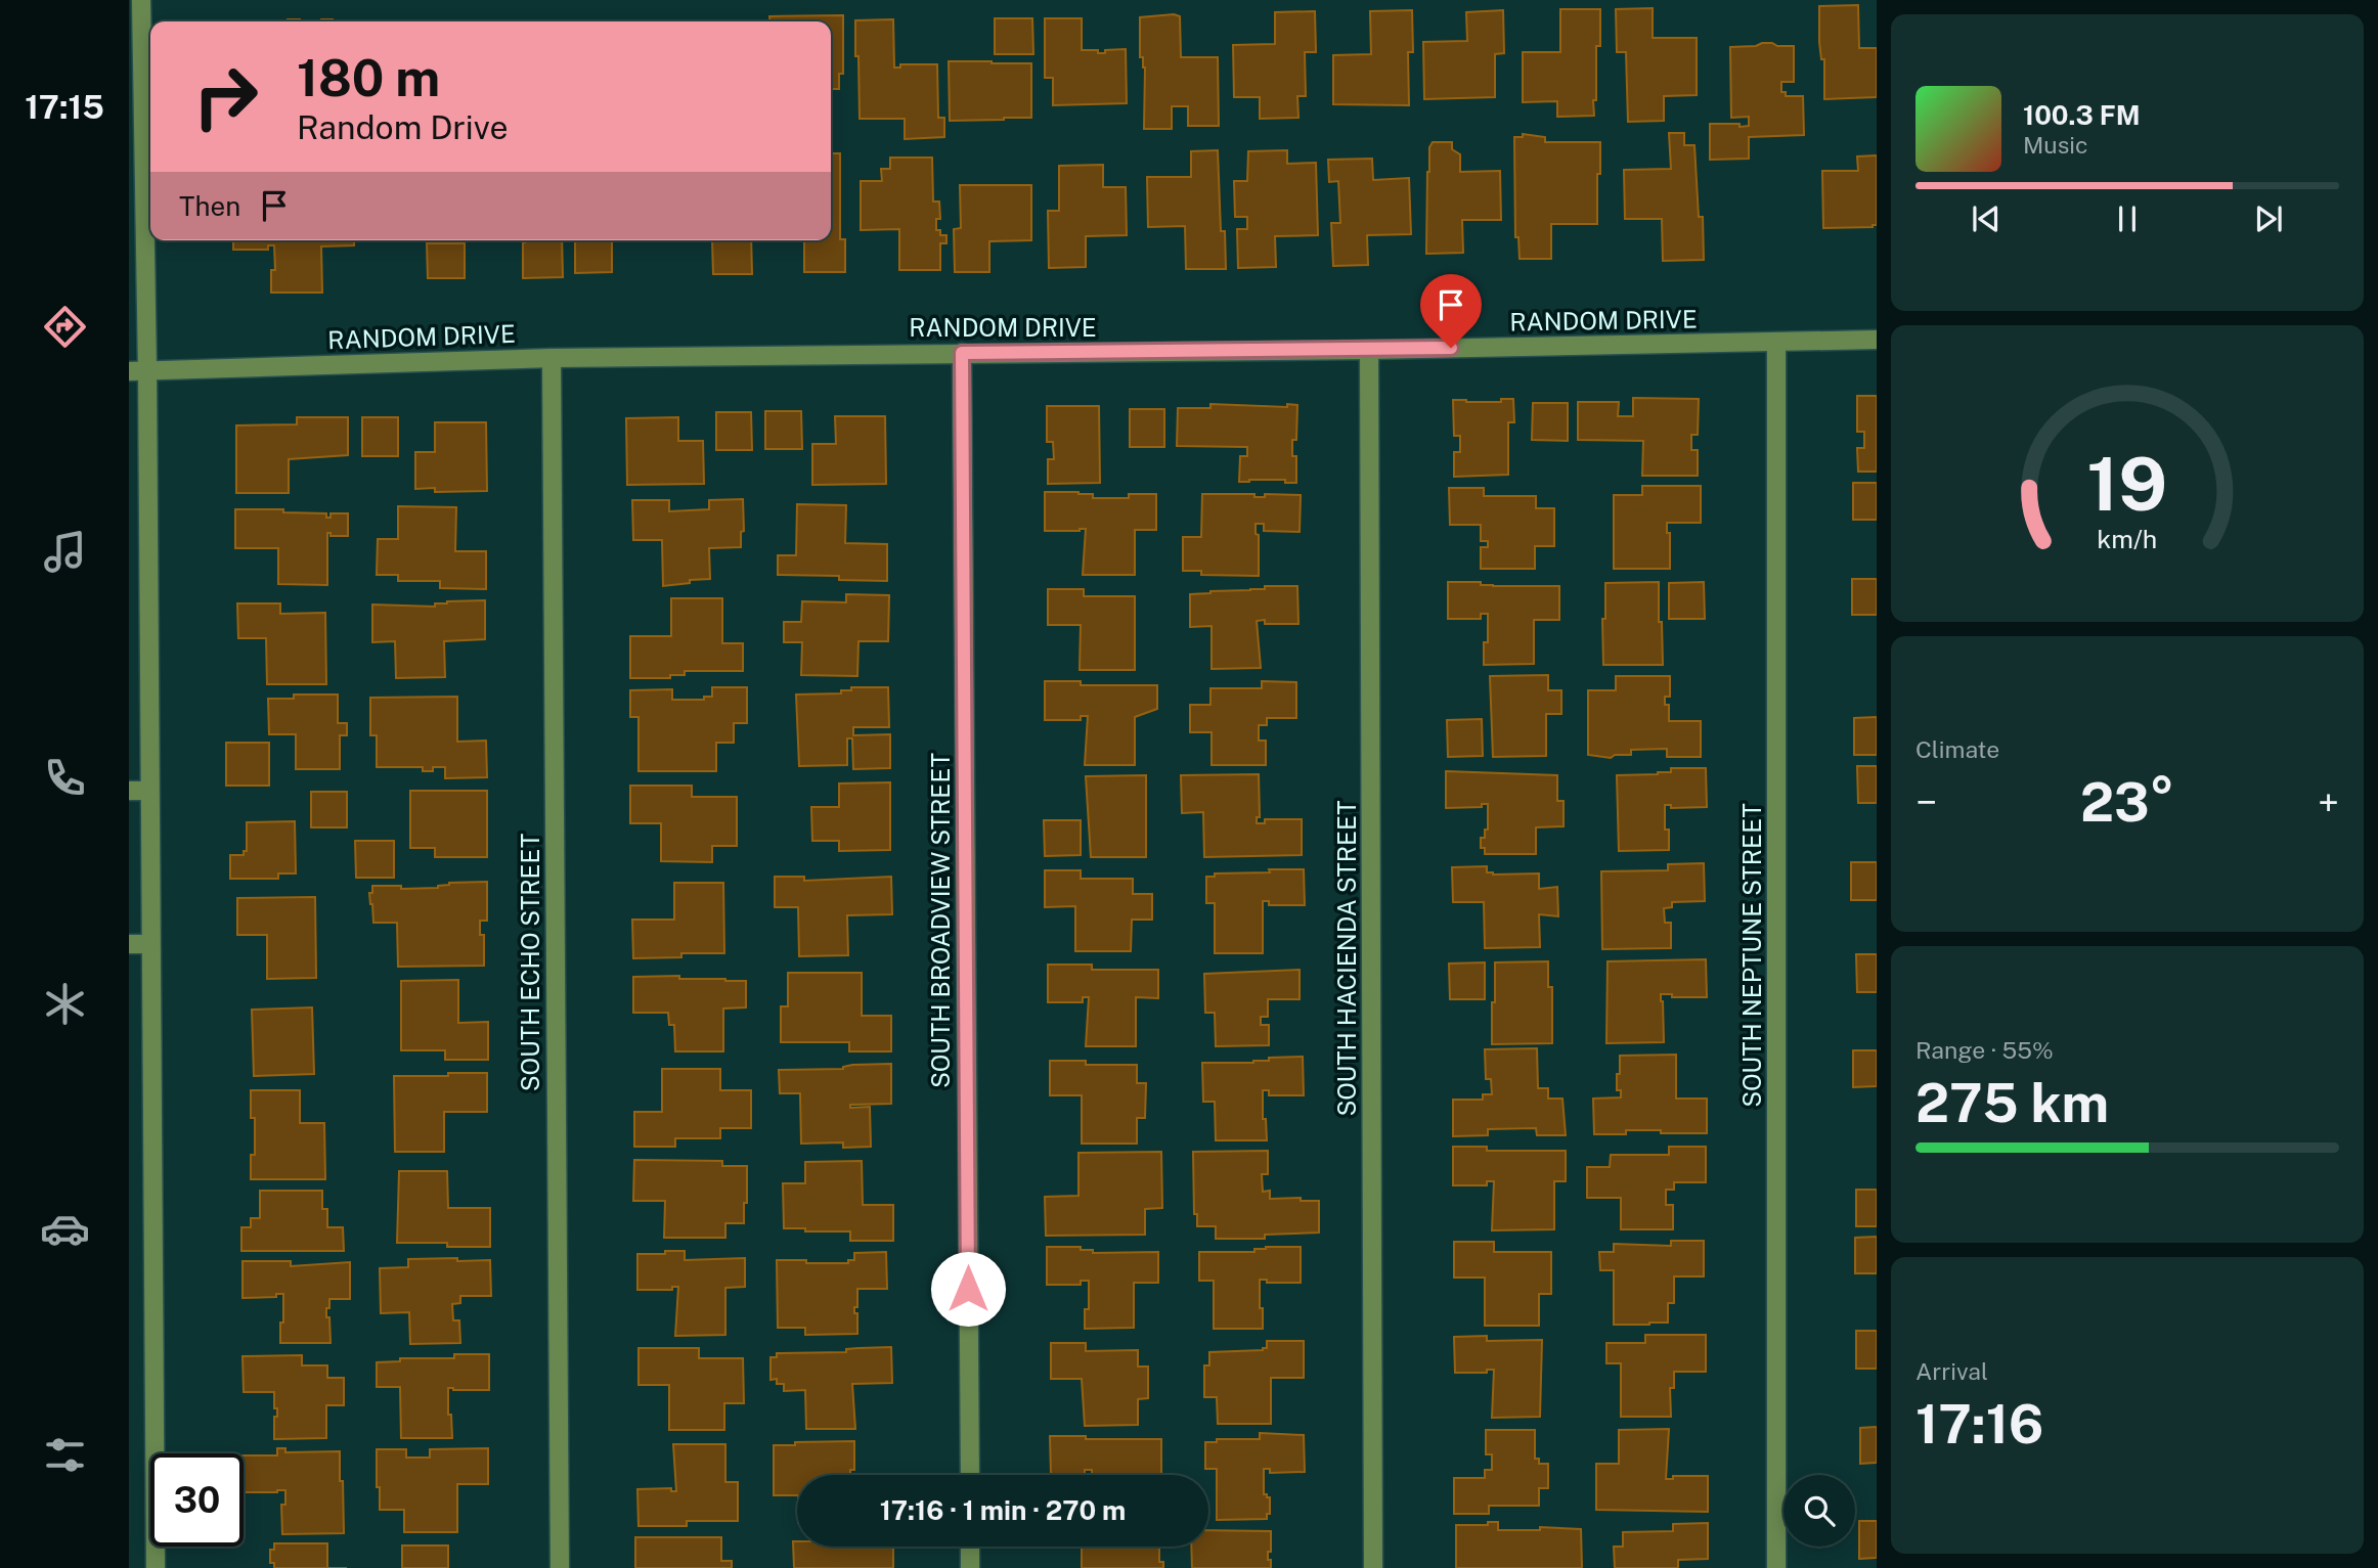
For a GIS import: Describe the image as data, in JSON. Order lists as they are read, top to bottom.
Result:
{
  "streets": {
    "street": [
      "RANDOM DRIVE",
      "SOUTH BROADVIEW STREET",
      "SOUTH NEPTUNE STREET",
      "SOUTH HACIENDA STREET",
      "SOUTH ECHO STREET"
    ]
  },
  "crossings": [
    ["RANDOM DRIVE", "SOUTH BROADVIEW STREET"],
    ["RANDOM DRIVE", "SOUTH NEPTUNE STREET"],
    ["RANDOM DRIVE", "SOUTH HACIENDA STREET"],
    ["RANDOM DRIVE", "SOUTH ECHO STREET"]
  ],
  "page": {
    "tabs": "17:15",
    "turn": ["180 m", "Random Drive"],
    "song": ["100.3 FM", "Music"],
    "then": "Then",
    "tile": [
      "Climate",
      ["Range · 55%", "275 km"],
      ["Arrival", "17:16"]
    ],
    "heat": ["−", "23°", "+"],
    "limit": "30",
    "trip": "17:16 · 1 min · 270 m",
    "gauge": ["19", "km/h"]
  }
}
